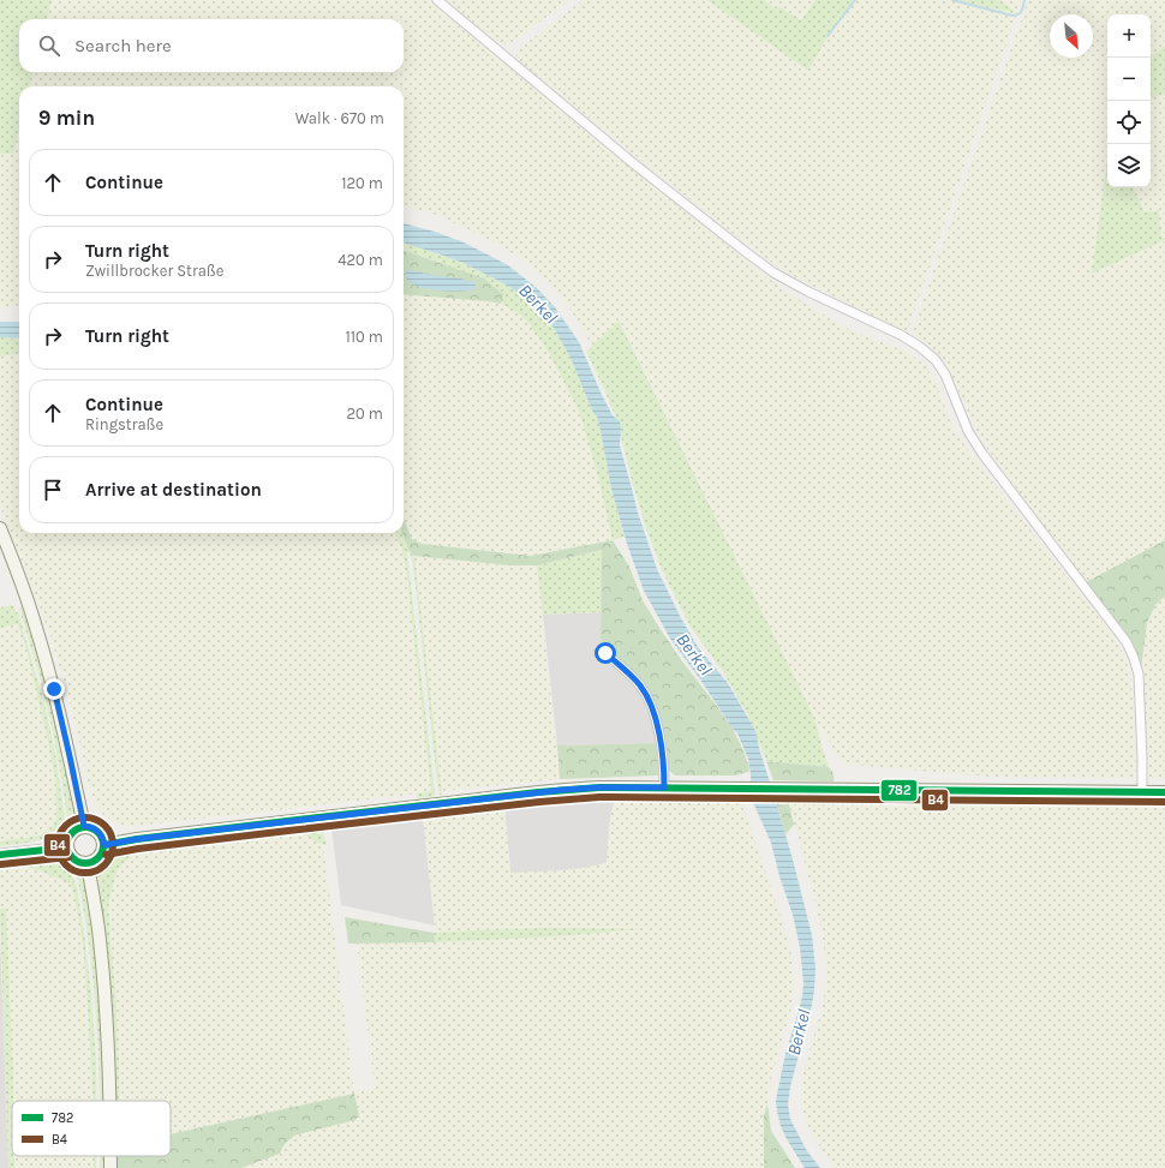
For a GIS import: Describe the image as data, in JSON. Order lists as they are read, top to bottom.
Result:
{
  "water": ["Berkel"],
  "lines": ["transit line 782", "transit line B4"],
  "legend": ["782", "B4"],
  "north": "bottom right",
  "page": {
    "map_buttons": ["+", "−"],
    "search": "Search here",
    "heading": ["9 min", "Walk · 670 m"],
    "list": [
      ["Continue", "120 m"],
      ["Turn right", "Zwillbrocker Straße", "420 m"],
      ["Turn right", "110 m"],
      ["Continue", "Ringstraße", "20 m"],
      "Arrive at destination"
    ]
  }
}
